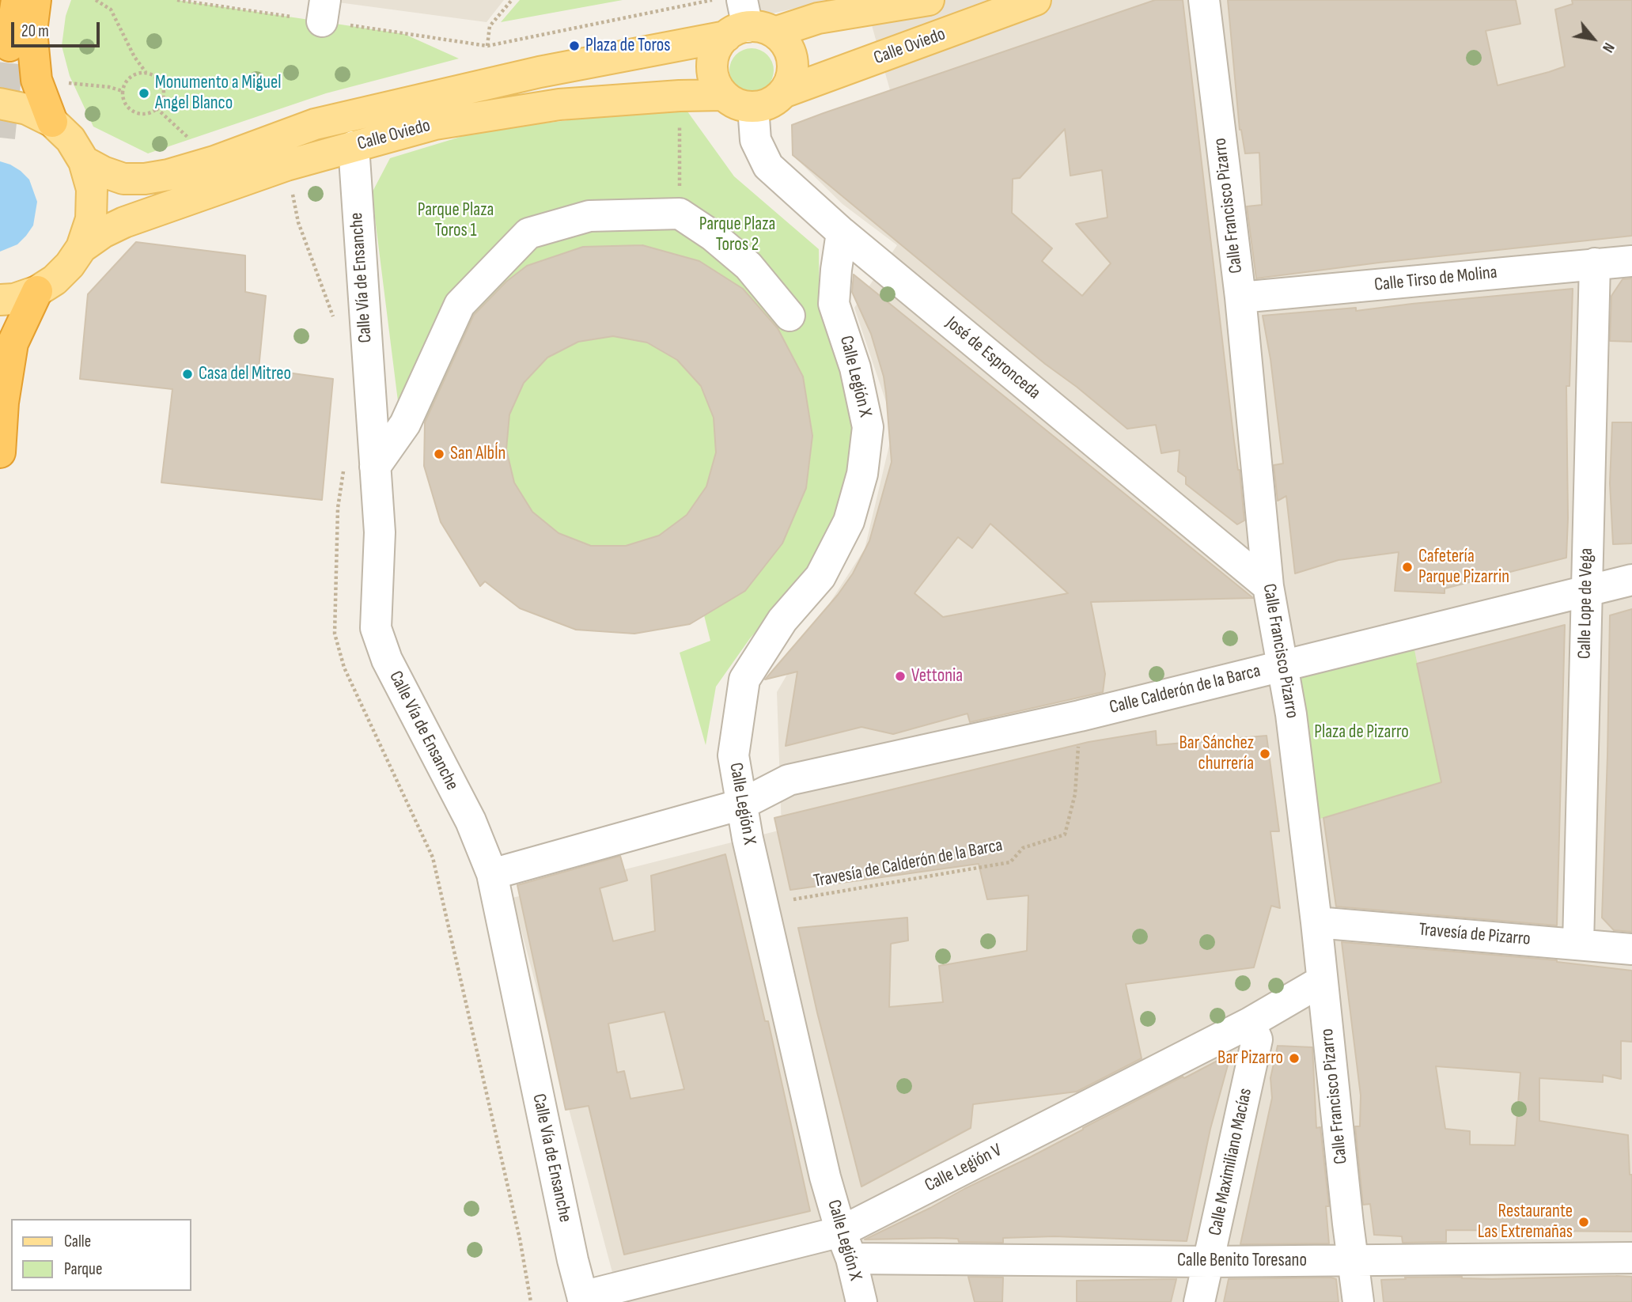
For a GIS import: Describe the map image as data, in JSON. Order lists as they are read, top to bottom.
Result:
{
  "streets": {
    "main road": ["Calle Oviedo"],
    "street": [
      "Calle Francisco Pizarro",
      "Calle Vía de Ensanche",
      "Calle Tirso de Molina",
      "José de Espronceda",
      "Calle Legión X",
      "Calle Lope de Vega",
      "Calle Calderón de la Barca",
      "Travesía de Pizarro",
      "Calle Maximiliano Macías",
      "Calle Legión V",
      "Calle Benito Toresano"
    ],
    "path": ["Travesía de Calderón de la Barca"]
  },
  "crossings": [
    ["Calle Oviedo", "Calle Vía de Ensanche"],
    ["Calle Oviedo", "José de Espronceda"],
    ["Calle Francisco Pizarro", "Calle Tirso de Molina"],
    ["Calle Francisco Pizarro", "José de Espronceda"],
    ["Calle Francisco Pizarro", "Calle Calderón de la Barca"],
    ["Calle Francisco Pizarro", "Travesía de Pizarro"],
    ["Calle Francisco Pizarro", "Calle Legión V"],
    ["Calle Francisco Pizarro", "Calle Benito Toresano"],
    ["Calle Vía de Ensanche", "Calle Calderón de la Barca"],
    ["Calle Vía de Ensanche", "Calle Legión V"],
    ["Calle Tirso de Molina", "Calle Lope de Vega"],
    ["José de Espronceda", "Calle Legión X"],
    ["Calle Legión X", "Calle Calderón de la Barca"],
    ["Calle Legión X", "Travesía de Calderón de la Barca"],
    ["Calle Legión X", "Calle Legión V"],
    ["Calle Legión X", "Calle Benito Toresano"],
    ["Calle Lope de Vega", "Calle Calderón de la Barca"],
    ["Calle Lope de Vega", "Travesía de Pizarro"],
    ["Calle Calderón de la Barca", "Travesía de Calderón de la Barca"],
    ["Calle Maximiliano Macías", "Calle Legión V"],
    ["Calle Maximiliano Macías", "Calle Benito Toresano"],
    ["Calle Legión V", "Calle Benito Toresano"]
  ],
  "parks": ["Parque Plaza Toros 1", "Parque Plaza Toros 2", "Plaza de Pizarro"],
  "places": [
    "Plaza de Toros",
    "Monumento a Miguel Angel Blanco",
    "Casa del Mitreo",
    "San Albĺn",
    "Cafetería Parque Pizarrin",
    "Vettonia",
    "Bar Sánchez churrería",
    "Bar Pizarro",
    "Restaurante Las Extremañas"
  ],
  "legend": ["Calle", "Parque"],
  "scale_bar": "20 m",
  "north": "bottom right"
}
